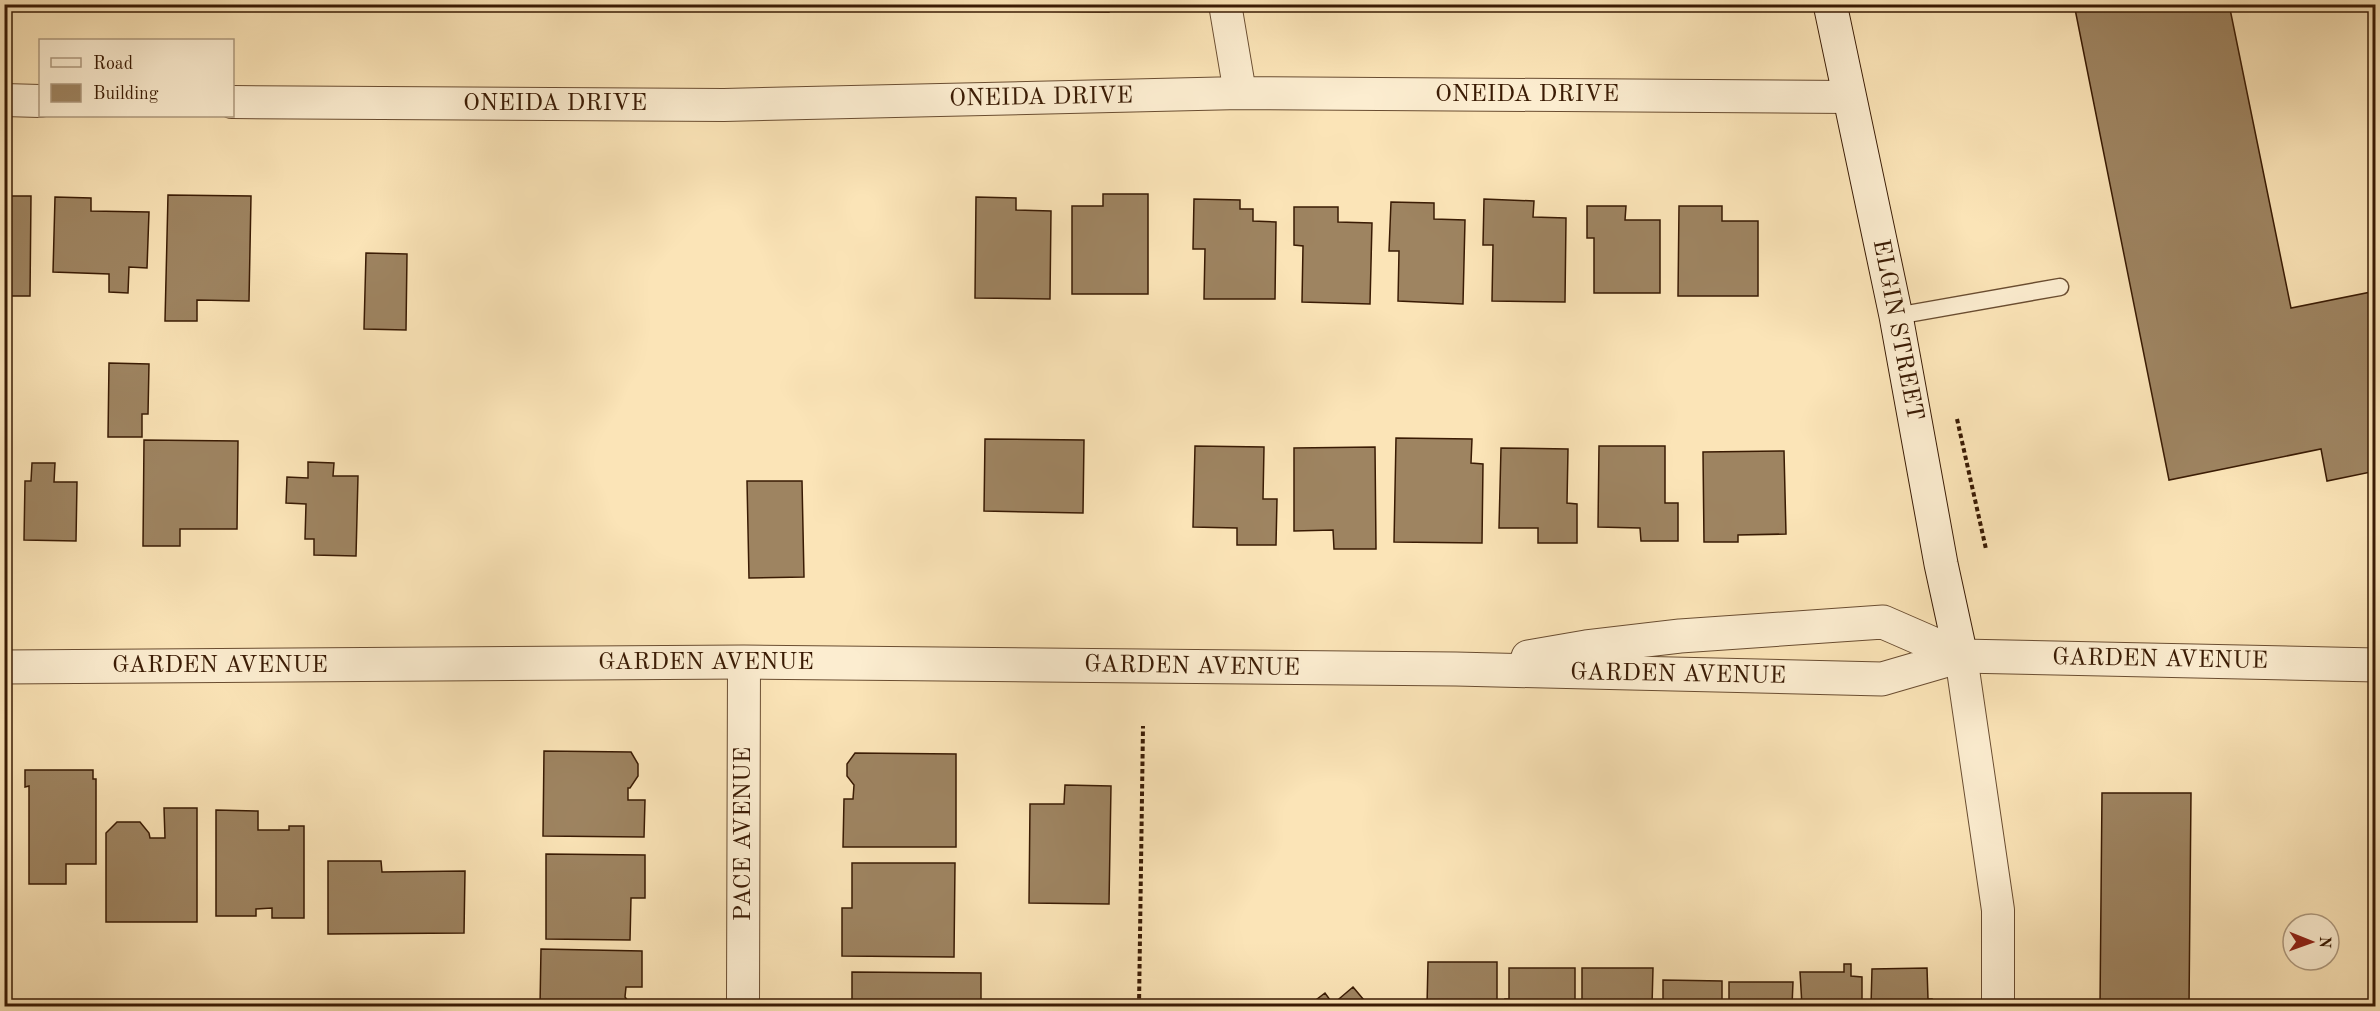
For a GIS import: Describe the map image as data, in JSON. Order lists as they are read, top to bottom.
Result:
{
  "streets": {
    "street": [
      "ONEIDA DRIVE",
      "ELGIN STREET",
      "GARDEN AVENUE",
      "PACE AVENUE"
    ]
  },
  "crossings": [
    ["ONEIDA DRIVE", "ELGIN STREET"],
    ["ELGIN STREET", "GARDEN AVENUE"],
    ["GARDEN AVENUE", "PACE AVENUE"]
  ],
  "legend": ["Road", "Building"],
  "north": "right"
}
